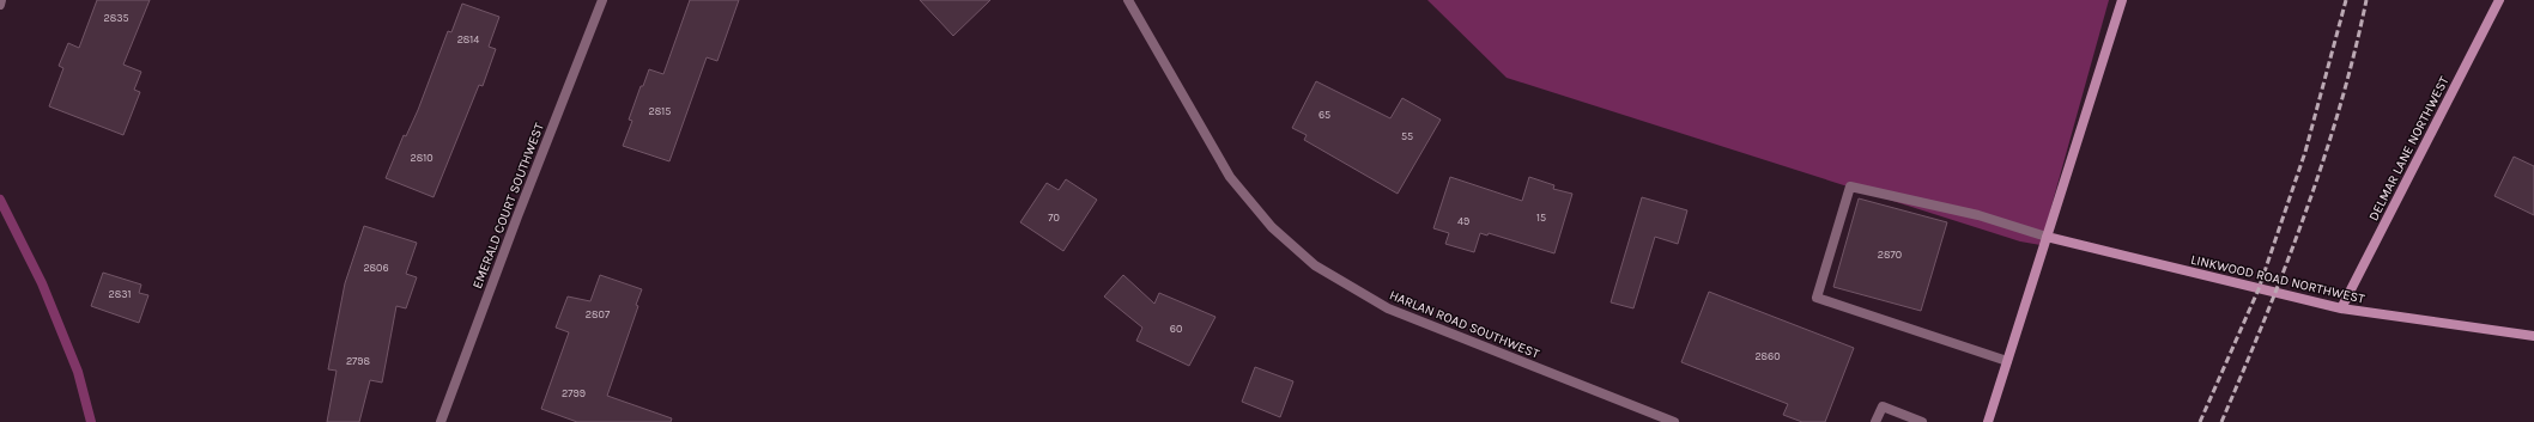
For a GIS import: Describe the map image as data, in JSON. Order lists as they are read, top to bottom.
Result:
{
  "streets": {
    "street": [
      "DELMAR LANE NORTHWEST",
      "EMERALD COURT SOUTHWEST",
      "LINKWOOD ROAD NORTHWEST",
      "HARLAN ROAD SOUTHWEST"
    ]
  },
  "crossings": [
    ["DELMAR LANE NORTHWEST", "LINKWOOD ROAD NORTHWEST"]
  ],
  "house_numbers": [
    "2835",
    "2814",
    "2815",
    "65",
    "55",
    "2810",
    "70",
    "15",
    "49",
    "2870",
    "2806",
    "2831",
    "2807",
    "60",
    "2860",
    "2798",
    "2799"
  ]
}
